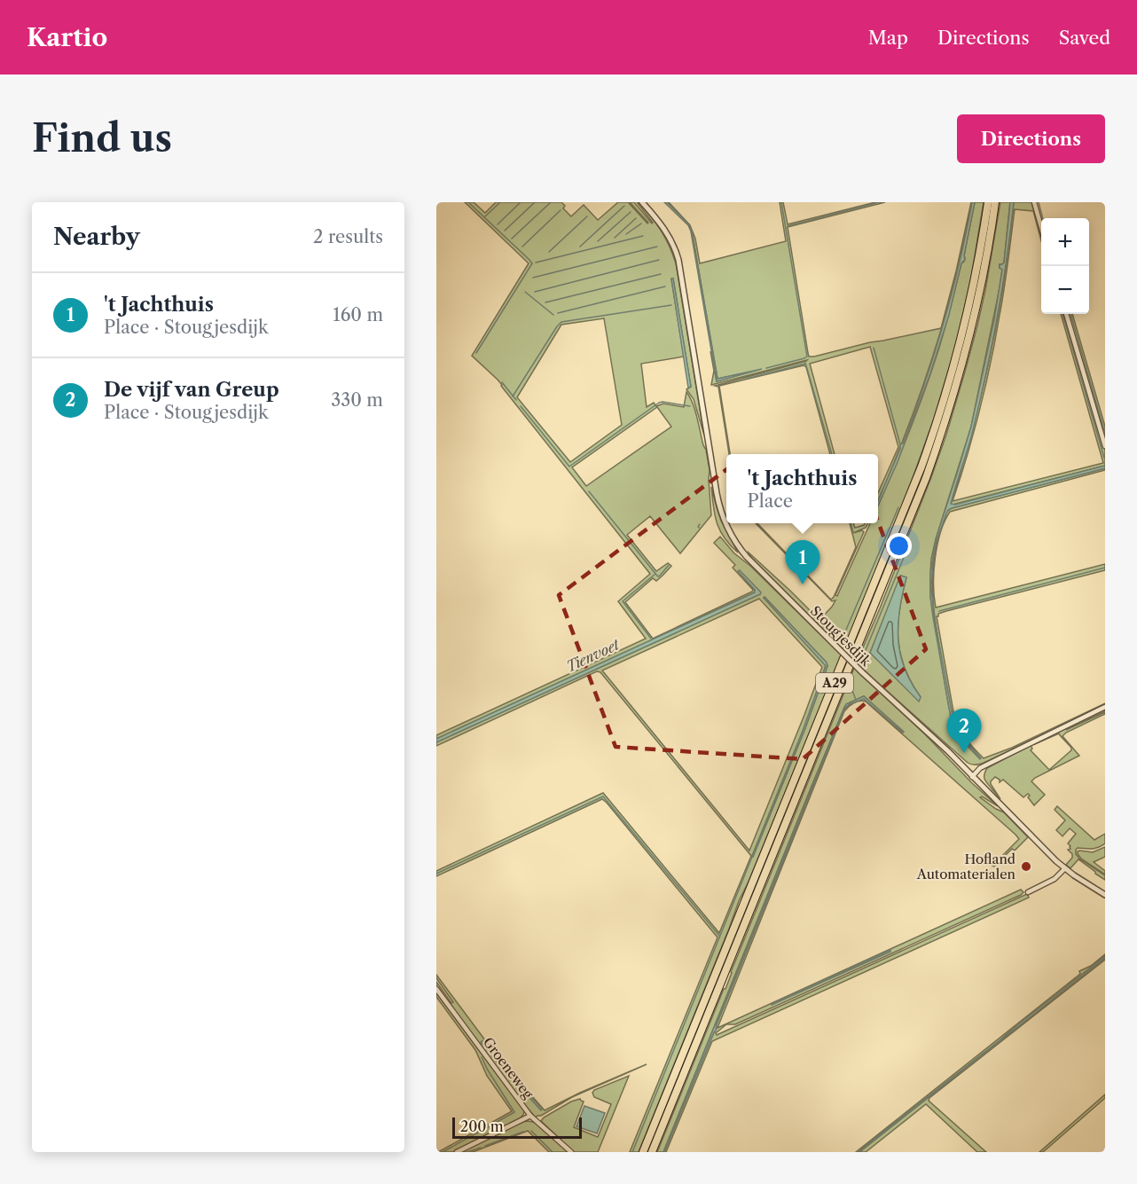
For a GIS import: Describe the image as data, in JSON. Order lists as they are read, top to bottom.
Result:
{
  "streets": {
    "highway": ["A29"],
    "street": ["Stougjesdijk", "Groeneweg"]
  },
  "water": ["Tienvoet"],
  "places": ["Hofland Automaterialen"],
  "scale_bar": "200 m",
  "page": {
    "header": "Kartio",
    "nav": ["Map", "Directions", "Saved"],
    "buttons": "Directions",
    "title": "Find us",
    "heading": ["Nearby", "2 results"],
    "map_buttons": ["+", "−"],
    "list": [
      {
        "mark": "1",
        "name": "'t Jachthuis",
        "note": "Place · Stougjesdijk",
        "value": "160 m"
      },
      {
        "mark": "2",
        "name": "De vijf van Greup",
        "note": "Place · Stougjesdijk",
        "value": "330 m"
      }
    ],
    "popup": ["'t Jachthuis", "Place"],
    "pins": ["1", "2"],
    "scale": "200 m"
  }
}
